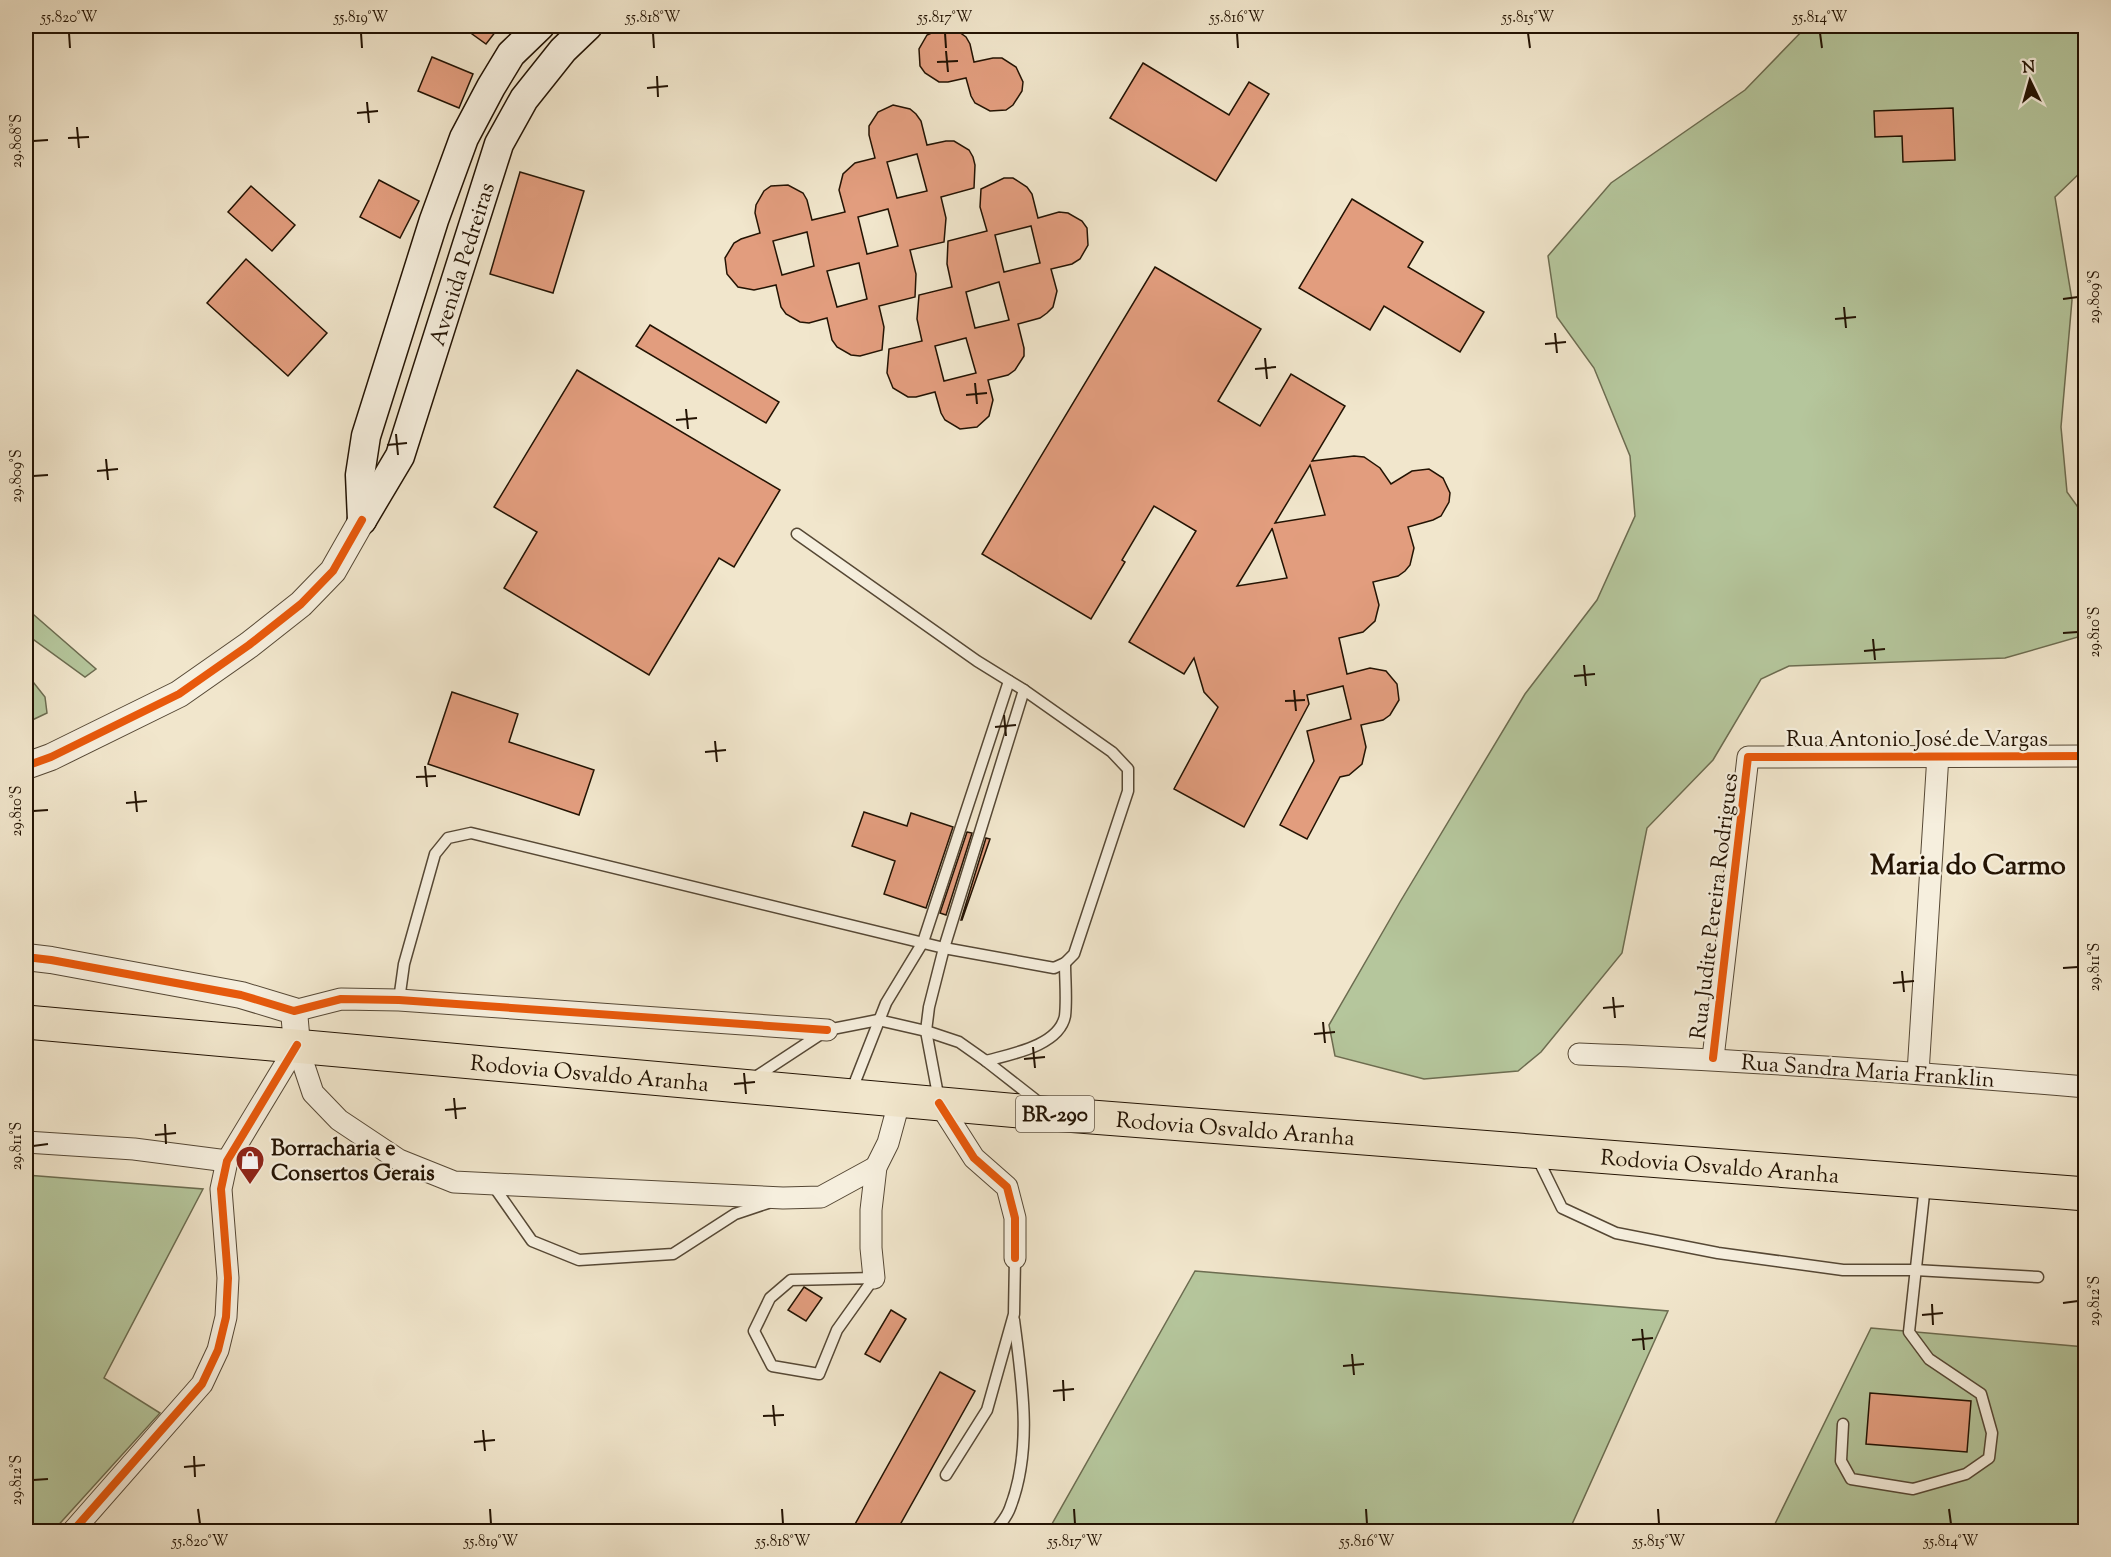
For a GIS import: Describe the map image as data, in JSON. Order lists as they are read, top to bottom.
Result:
{
  "streets": {
    "highway": ["Rodovia Osvaldo Aranha", "BR-290"],
    "main road": ["Avenida Pedreiras"],
    "street": ["Rua Antonio José de Vargas", "Rua Judite Pereira Rodrigues", "Rua Sandra Maria Franklin"]
  },
  "crossings": [
    ["Rua Antonio José de Vargas", "Rua Judite Pereira Rodrigues"],
    ["Rua Judite Pereira Rodrigues", "Rua Sandra Maria Franklin"]
  ],
  "districts": ["Maria do Carmo"],
  "places": {
    "shop": ["Borracharia e Consertos Gerais"]
  },
  "north": "top",
  "coordinates": [
    "55.820°W",
    "55.819°W",
    "55.818°W",
    "55.817°W",
    "55.816°W",
    "55.815°W",
    "55.814°W",
    "29.808°S",
    "29.809°S",
    "29.810°S",
    "29.811°S",
    "29.812°S"
  ]
}
